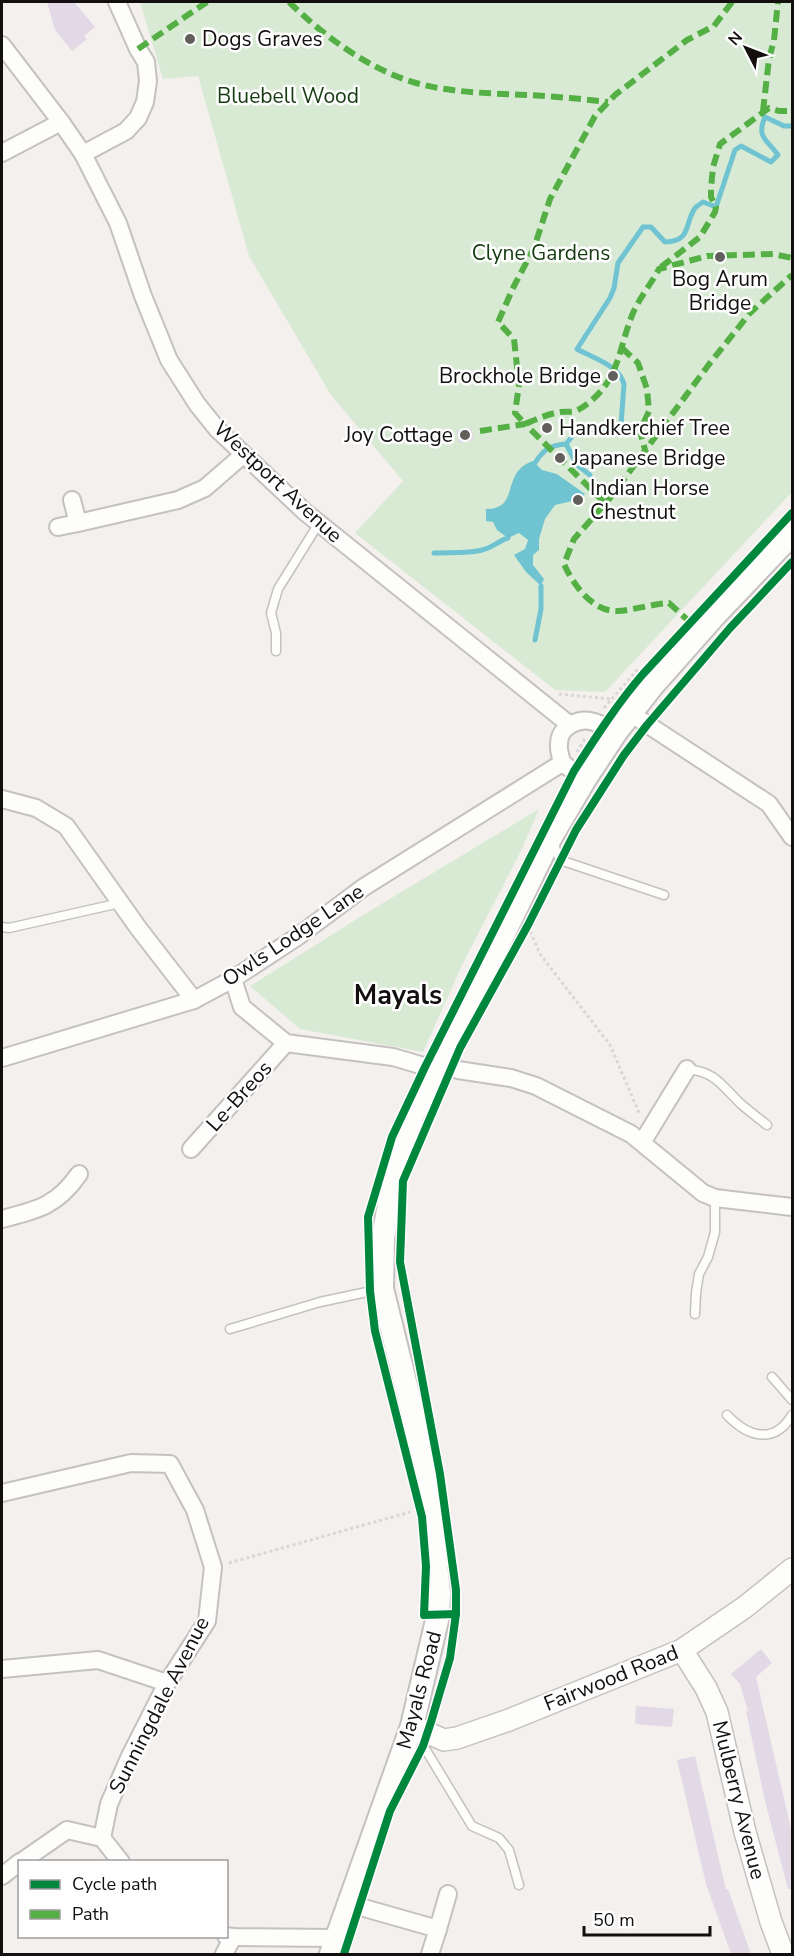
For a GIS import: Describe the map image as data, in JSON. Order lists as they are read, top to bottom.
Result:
{
  "streets": {
    "main road": ["Mayals Road"],
    "street": [
      "Westport Avenue",
      "Owls Lodge Lane",
      "Le-Breos",
      "Fairwood Road",
      "Sunningdale Avenue",
      "Mulberry Avenue"
    ]
  },
  "crossings": [
    ["Owls Lodge Lane", "Mayals Road"],
    ["Fairwood Road", "Mayals Road"],
    ["Fairwood Road", "Mulberry Avenue"]
  ],
  "districts": ["Mayals"],
  "parks": ["Bluebell Wood", "Clyne Gardens"],
  "places": [
    "Dogs Graves",
    "Bog Arum Bridge",
    "Brockhole Bridge",
    "Handkerchief Tree",
    "Joy Cottage",
    "Japanese Bridge",
    "Indian Horse Chestnut"
  ],
  "legend": ["Cycle path", "Path"],
  "scale_bar": "50 m",
  "north": "top left"
}
